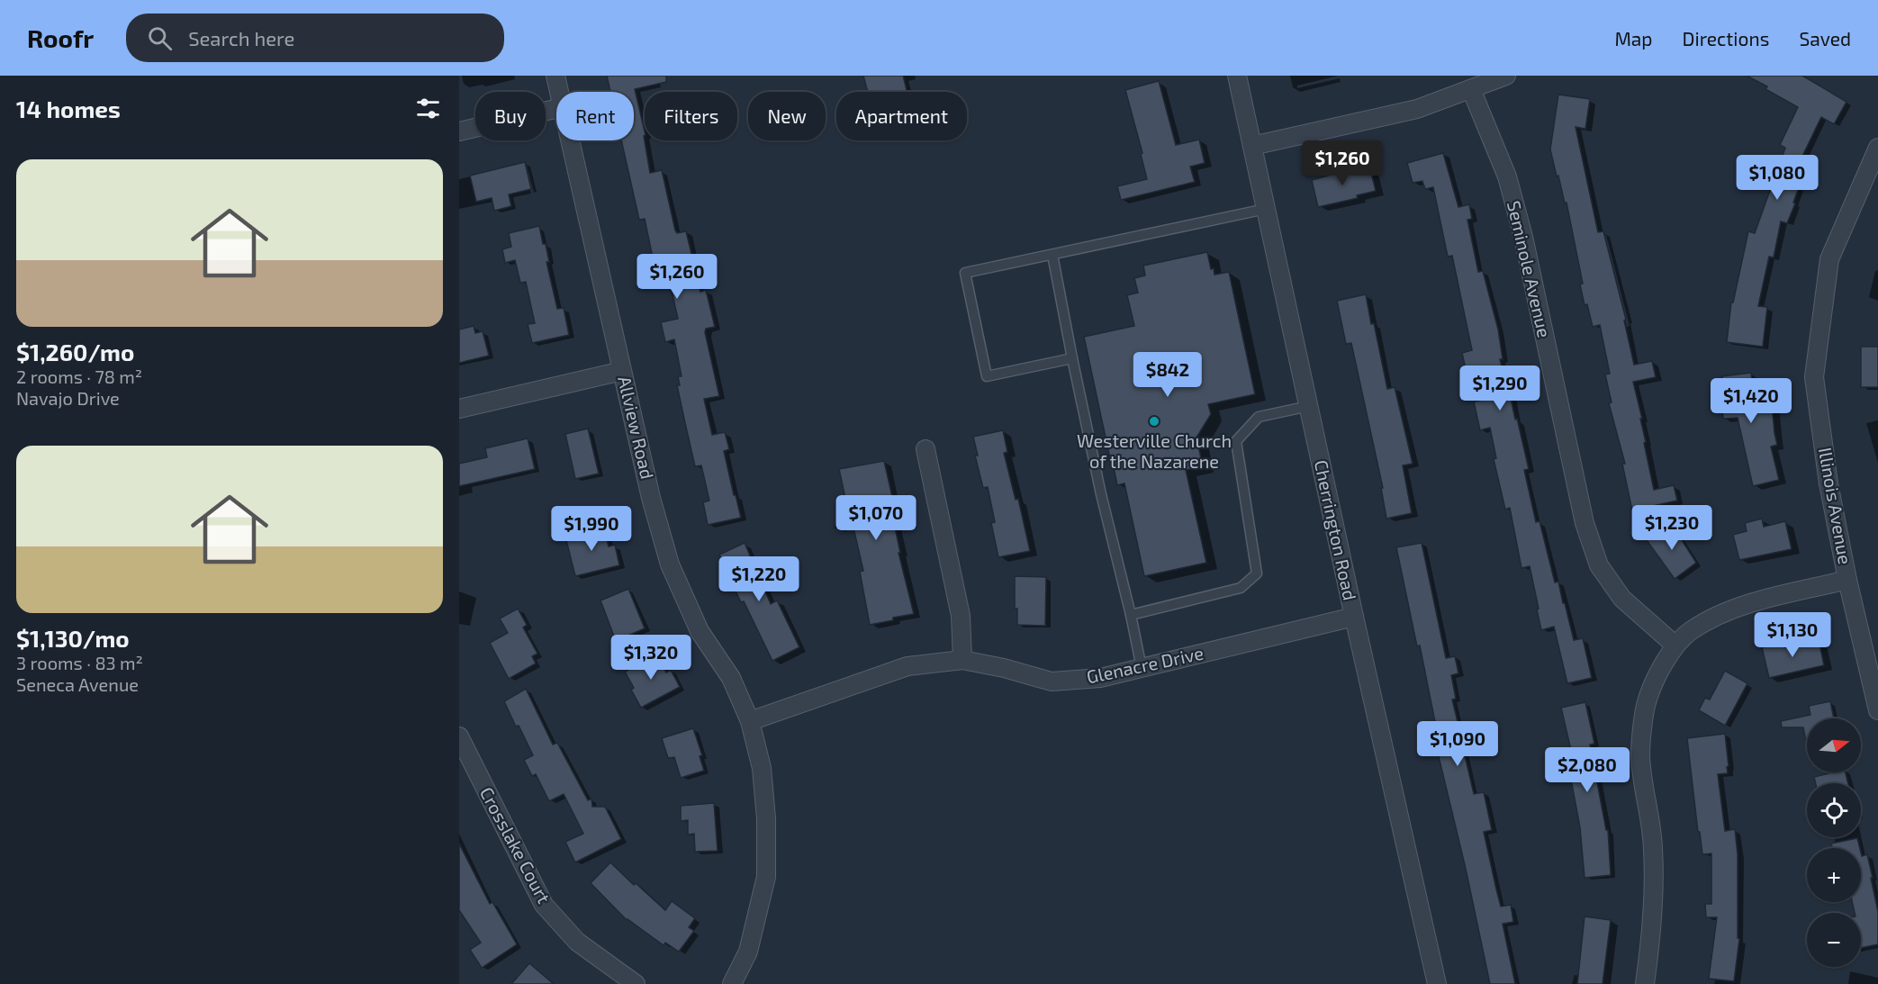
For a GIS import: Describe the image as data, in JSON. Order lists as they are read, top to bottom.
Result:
{
  "streets": {
    "street": [
      "Seminole Avenue",
      "Allview Road",
      "Illinois Avenue",
      "Cherrington Road",
      "Glenacre Drive",
      "Crosslake Court"
    ]
  },
  "crossings": [
    ["Allview Road", "Glenacre Drive"],
    ["Cherrington Road", "Glenacre Drive"]
  ],
  "places": ["Westerville Church of the Nazarene"],
  "north": "right",
  "page": {
    "header": "Roofr",
    "search": "Search here",
    "nav": ["Map", "Directions", "Saved"],
    "heading": "14 homes",
    "chip": [
      "Buy",
      "Rent",
      "Filters",
      "New",
      "Apartment"
    ],
    "list": [
      {
        "name": "$1,260/mo",
        "note": "2 rooms · 78 m² · Navajo Drive"
      },
      {
        "name": "$1,130/mo",
        "note": "3 rooms · 83 m² · Seneca Avenue"
      }
    ],
    "price": [
      "$1,260",
      "$1,080",
      "$1,260",
      "$842",
      "$1,290",
      "$1,420",
      "$1,070",
      "$1,230",
      "$1,990",
      "$1,220",
      "$1,130",
      "$1,320",
      "$1,090",
      "$2,080"
    ],
    "map_buttons": ["+", "−"]
  }
}
